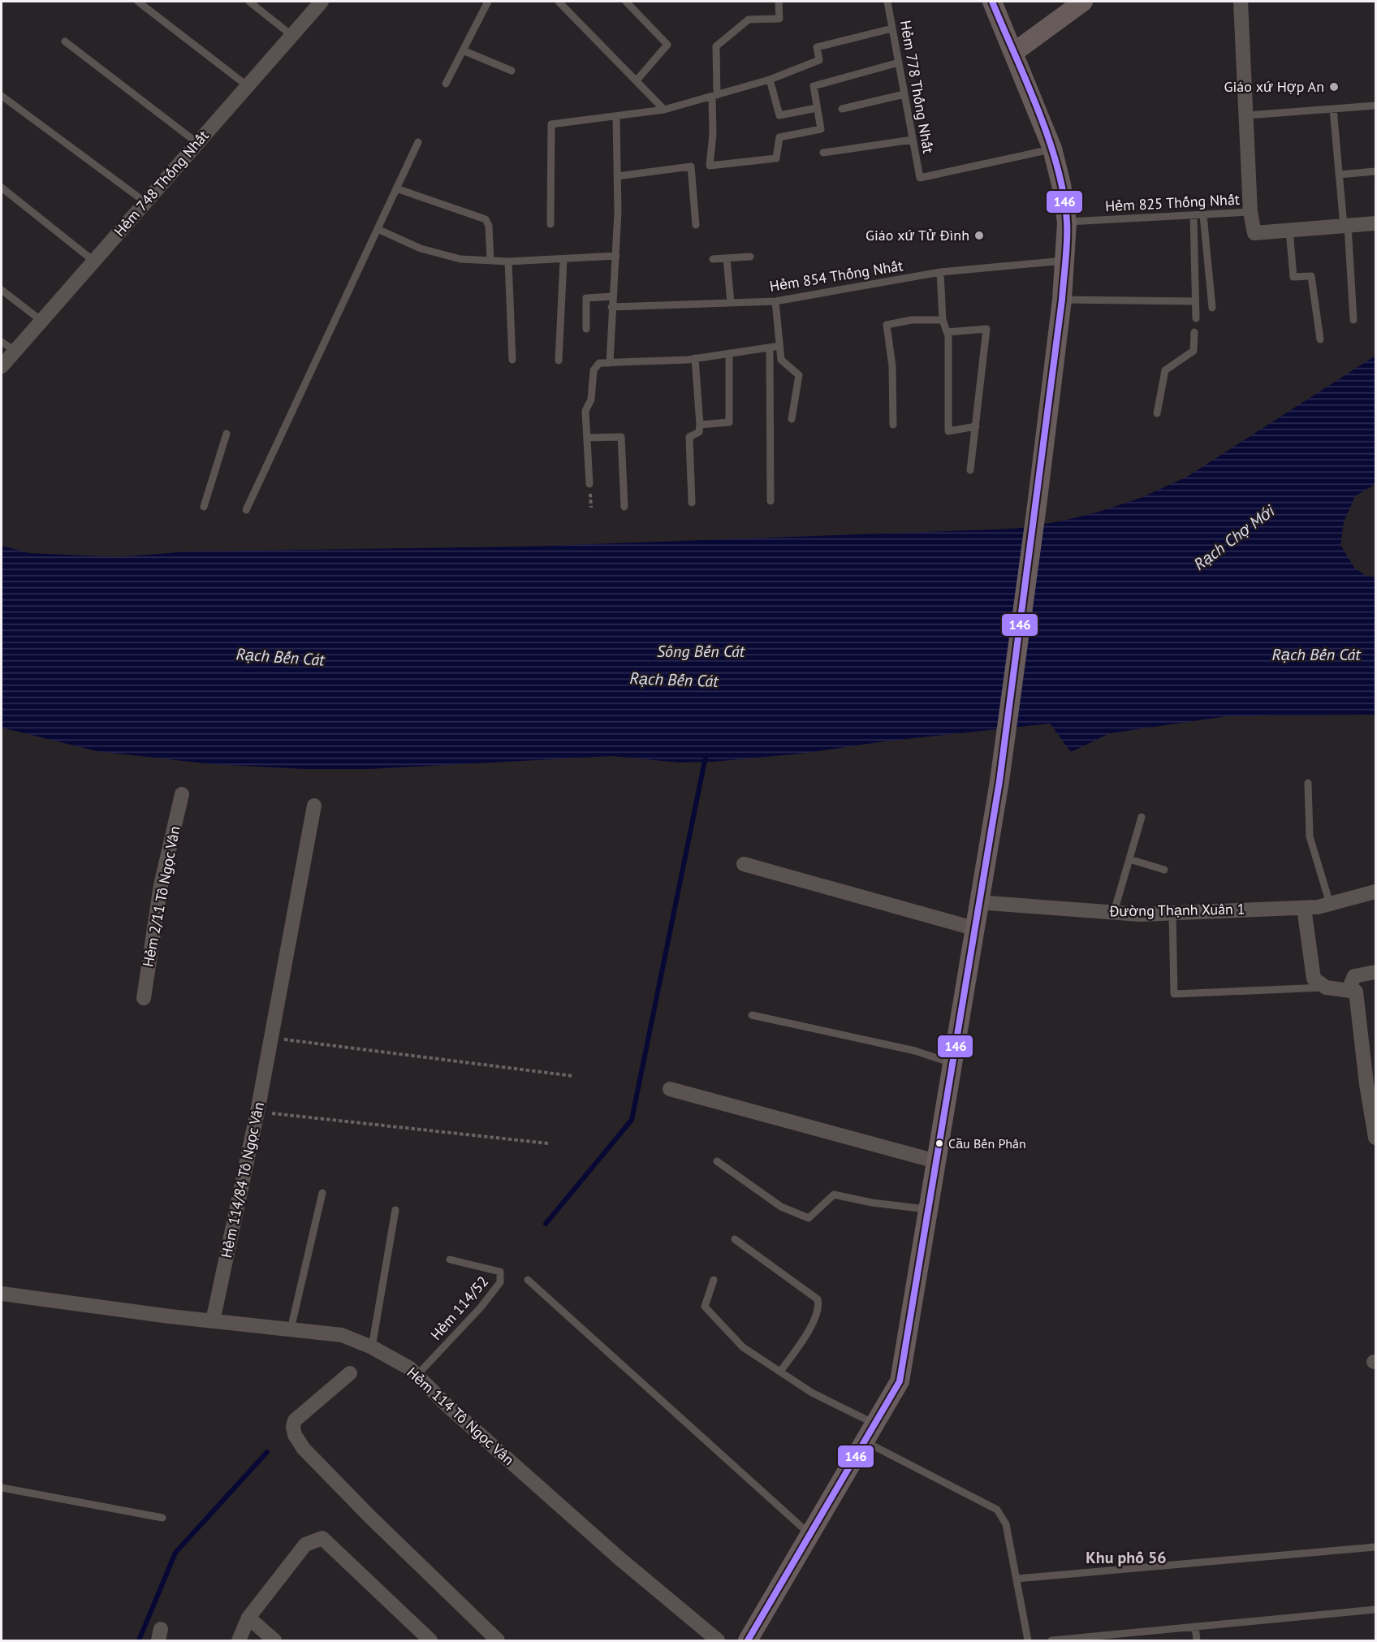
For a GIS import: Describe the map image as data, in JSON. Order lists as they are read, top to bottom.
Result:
{
  "streets": {
    "street": [
      "Hẻm 748 Thống Nhất",
      "Hẻm 2/11 Tô Ngọc Vân",
      "Đường Thạnh Xuân 1",
      "Hẻm 114/84 Tô Ngọc Vân",
      "Hẻm 114 Tô Ngọc Vân"
    ],
    "lane": [
      "Hẻm 778 Thống Nhất",
      "Hẻm 825 Thống Nhất",
      "Hẻm 854 Thống Nhất",
      "Hẻm 114/52"
    ]
  },
  "crossings": [
    ["Hẻm 114/84 Tô Ngọc Vân", "Hẻm 114 Tô Ngọc Vân"],
    ["Hẻm 114/52", "Hẻm 114 Tô Ngọc Vân"]
  ],
  "districts": ["Khu phố 56"],
  "water": ["Rạch Chợ Mới", "Sông Bến Cát", "Rạch Bến Cát"],
  "places": ["Giáo xứ Hợp An", "Giáo xứ Tử Đình", "Cầu Bến Phân"],
  "lines": ["transit line 146"]
}
